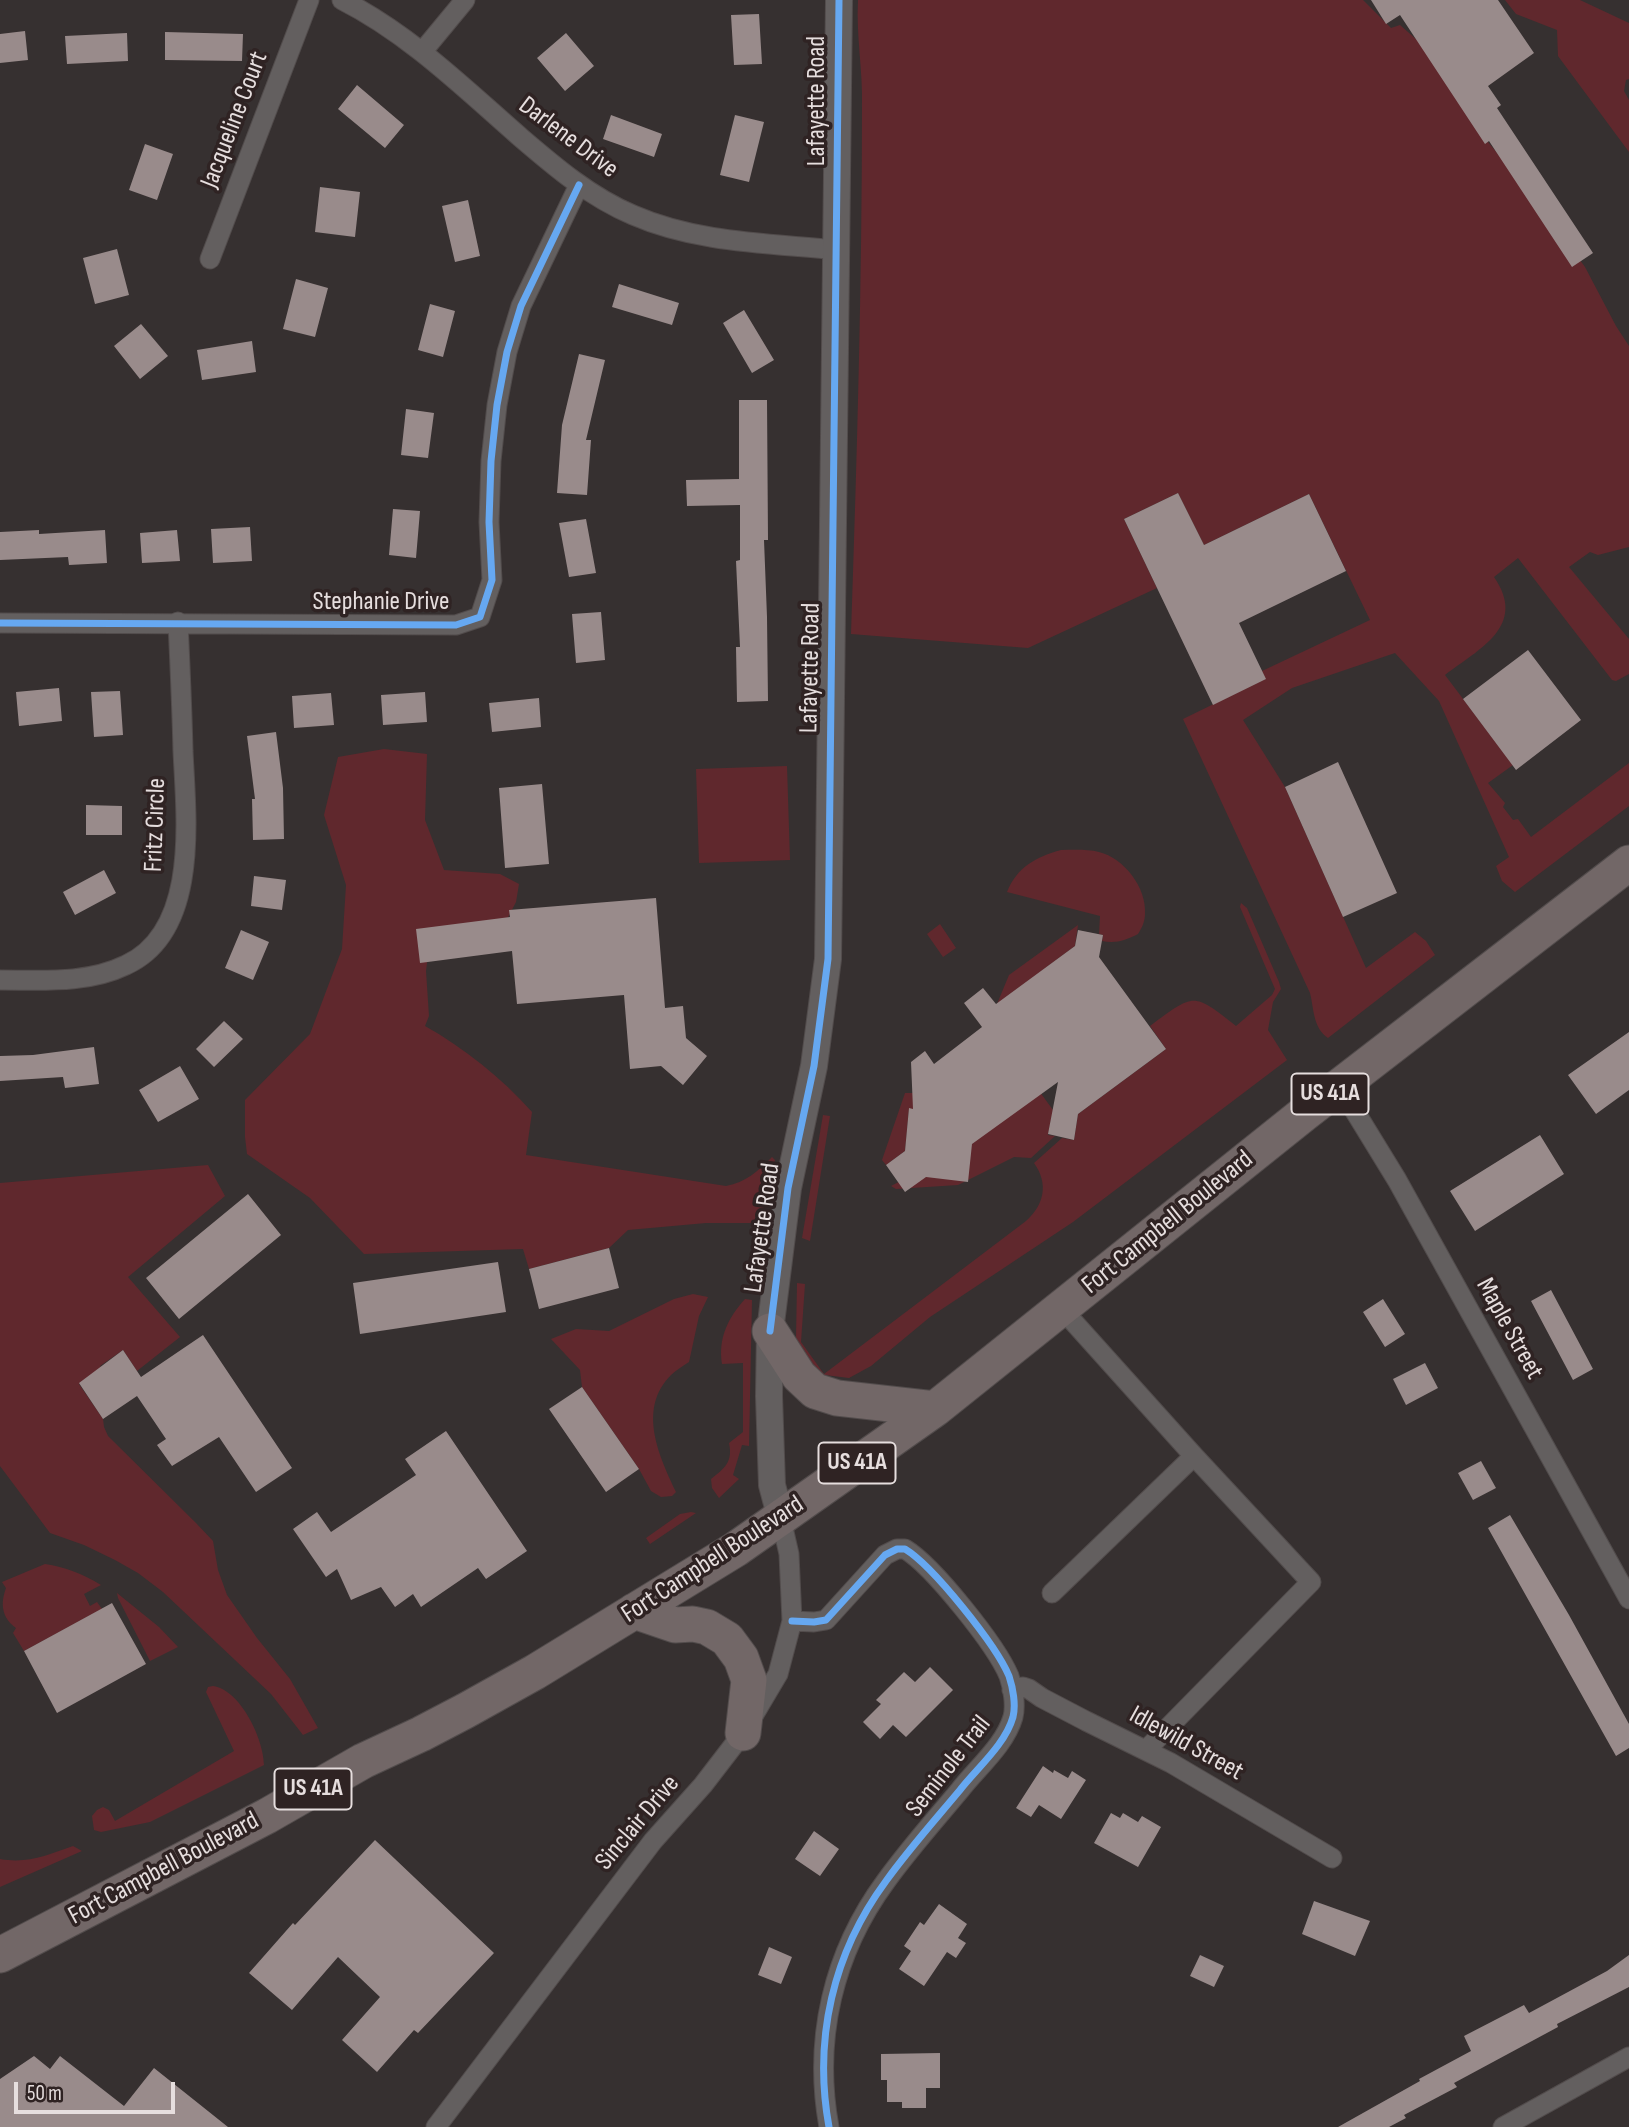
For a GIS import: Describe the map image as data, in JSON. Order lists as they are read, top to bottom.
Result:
{
  "streets": {
    "highway": ["US 41A", "Fort Campbell Boulevard"],
    "main road": ["Lafayette Road"],
    "street": [
      "Jacqueline Court",
      "Darlene Drive",
      "Stephanie Drive",
      "Fritz Circle",
      "Maple Street",
      "Idlewild Street",
      "Seminole Trail",
      "Sinclair Drive"
    ]
  },
  "crossings": [
    ["Lafayette Road", "Darlene Drive"],
    ["Lafayette Road", "Fort Campbell Boulevard"],
    ["Lafayette Road", "Sinclair Drive"],
    ["Darlene Drive", "Stephanie Drive"],
    ["Stephanie Drive", "Fritz Circle"],
    ["Fort Campbell Boulevard", "Maple Street"],
    ["Fort Campbell Boulevard", "Sinclair Drive"],
    ["Idlewild Street", "Seminole Trail"],
    ["Seminole Trail", "Sinclair Drive"]
  ],
  "scale_bar": "50 m"
}
